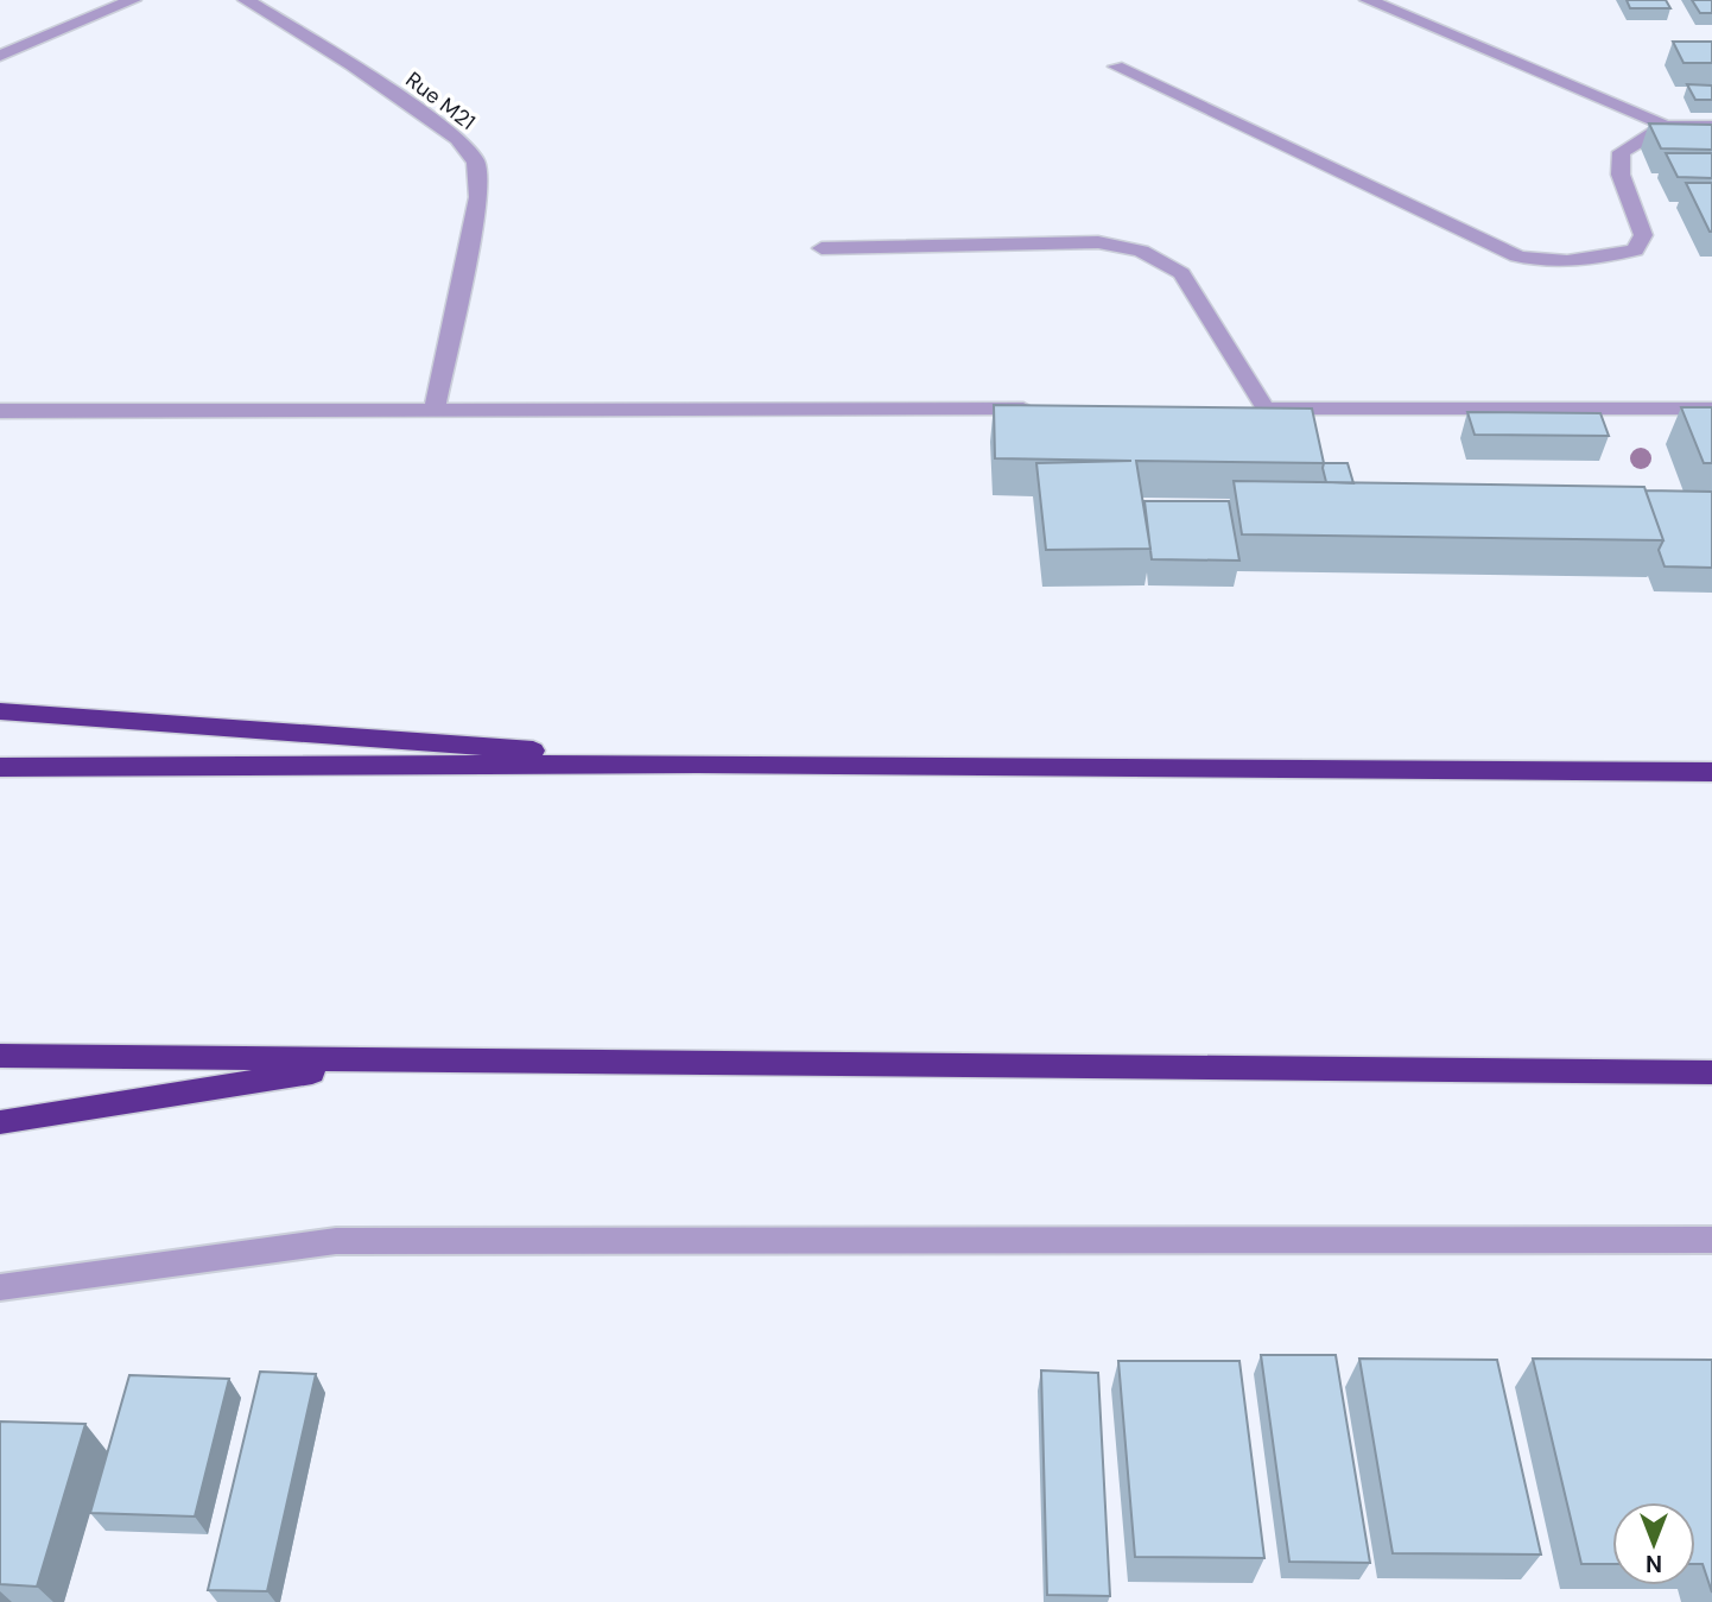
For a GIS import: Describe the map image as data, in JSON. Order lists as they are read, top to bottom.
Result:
{
  "streets": {
    "street": ["Rue M21"]
  },
  "north": "bottom"
}
